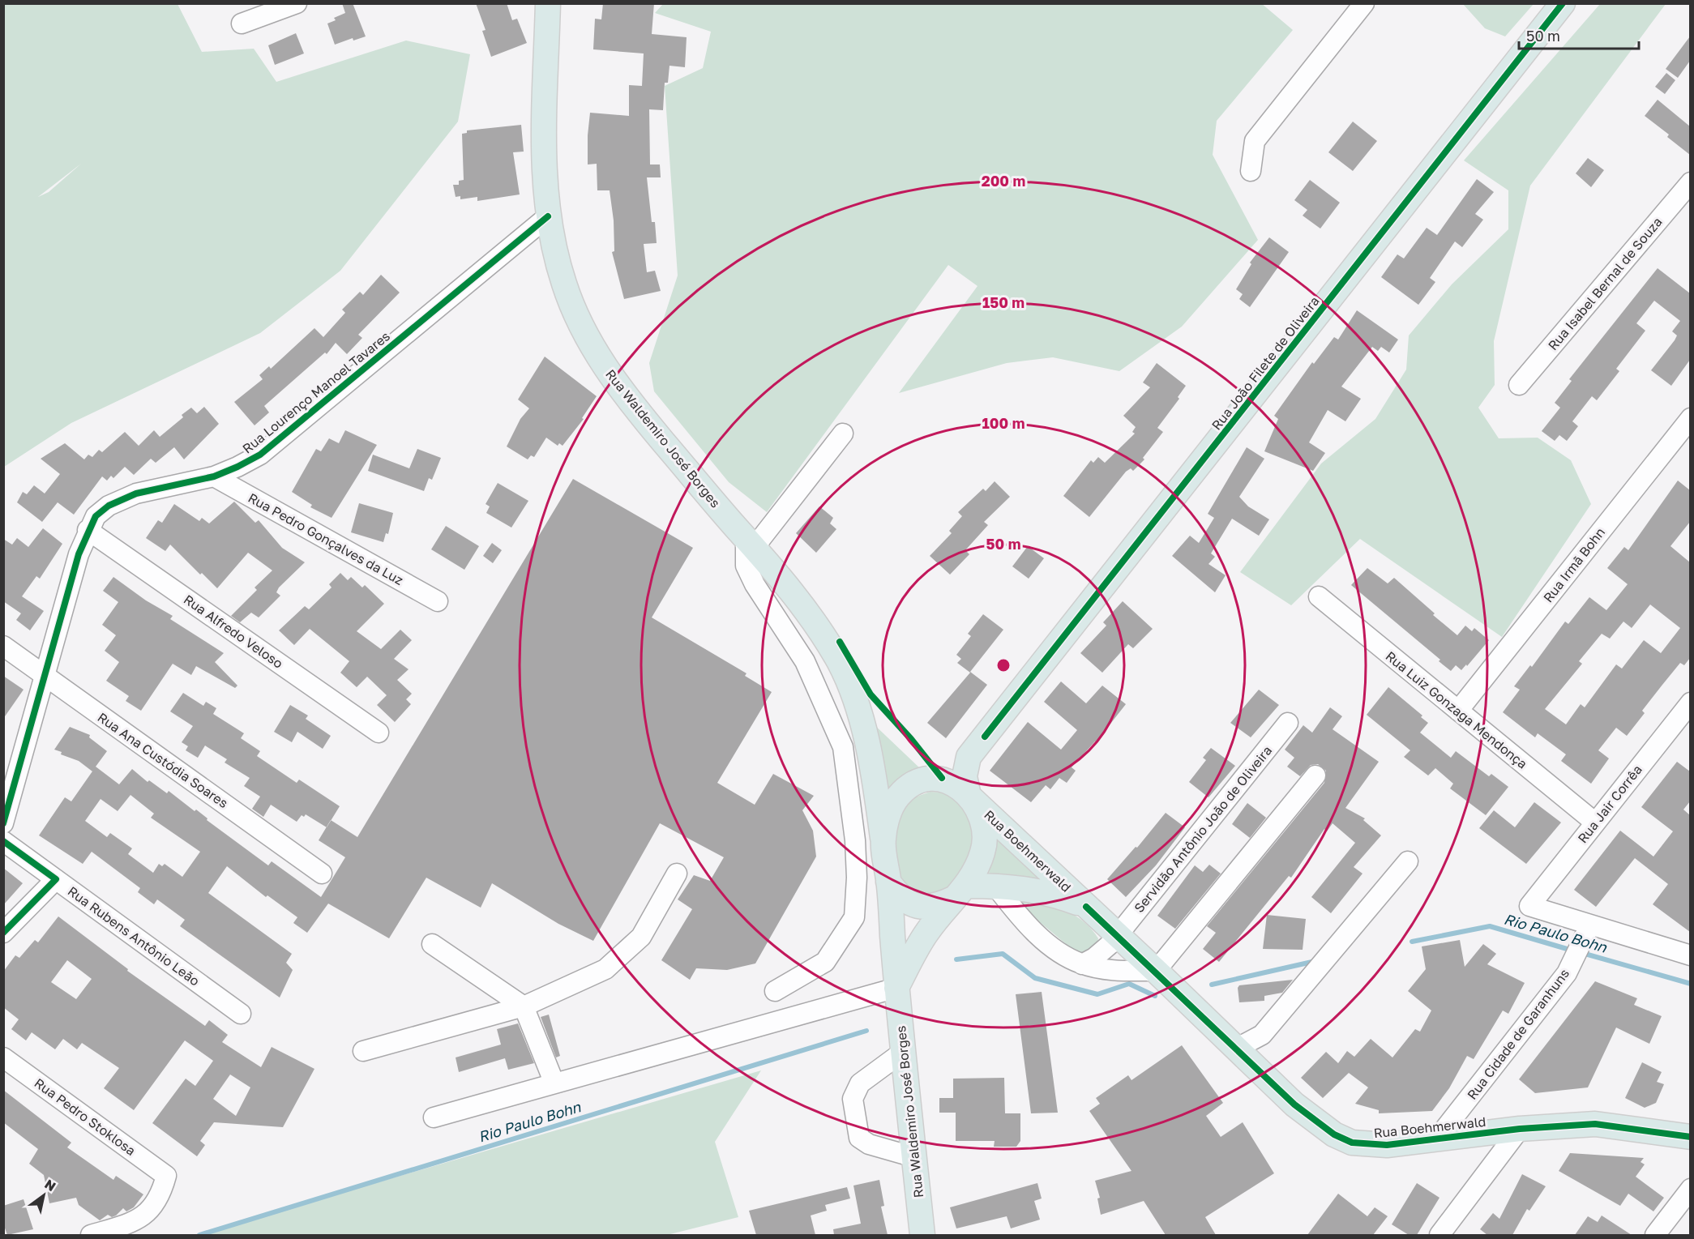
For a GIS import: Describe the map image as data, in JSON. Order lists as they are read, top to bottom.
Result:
{
  "streets": {
    "main road": ["Rua João Filete de Oliveira", "Rua Waldemiro José Borges", "Rua Boehmerwald"],
    "street": [
      "Rua Isabel Bernal de Souza",
      "Rua Lourenço Manoel Tavares",
      "Rua Pedro Gonçalves da Luz",
      "Rua Irmã Bohn",
      "Rua Alfredo Veloso",
      "Rua Luiz Gonzaga Mendonça",
      "Rua Ana Custódia Soares",
      "Rua Jair Corrêa",
      "Servidão Antônio João de Oliveira",
      "Rua Rubens Antônio Leão",
      "Rua Cidade de Garanhuns",
      "Rua Pedro Stoklosa"
    ]
  },
  "crossings": [
    ["Rua João Filete de Oliveira", "Rua Waldemiro José Borges"],
    ["Rua João Filete de Oliveira", "Rua Boehmerwald"],
    ["Rua Lourenço Manoel Tavares", "Rua Waldemiro José Borges"],
    ["Rua Lourenço Manoel Tavares", "Rua Pedro Gonçalves da Luz"],
    ["Rua Lourenço Manoel Tavares", "Rua Alfredo Veloso"],
    ["Rua Lourenço Manoel Tavares", "Rua Ana Custódia Soares"],
    ["Rua Waldemiro José Borges", "Rua Boehmerwald"],
    ["Rua Irmã Bohn", "Rua Luiz Gonzaga Mendonça"],
    ["Rua Luiz Gonzaga Mendonça", "Rua Jair Corrêa"],
    ["Rua Jair Corrêa", "Rua Cidade de Garanhuns"],
    ["Servidão Antônio João de Oliveira", "Rua Boehmerwald"],
    ["Rua Boehmerwald", "Rua Cidade de Garanhuns"]
  ],
  "water": ["Rio Paulo Bohn"],
  "scale_bar": "50 m",
  "north": "top right",
  "rings": [
    "200 m",
    "150 m",
    "100 m",
    "50 m"
  ]
}
